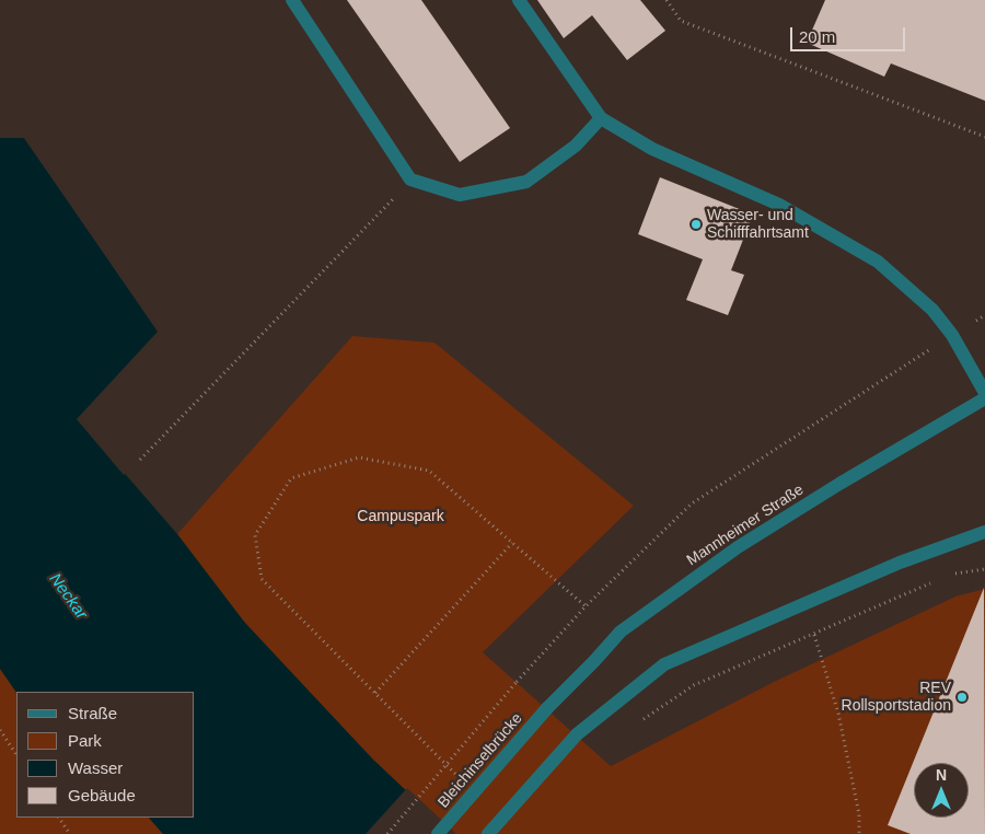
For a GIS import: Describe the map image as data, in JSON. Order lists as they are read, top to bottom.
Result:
{
  "streets": {
    "street": ["Mannheimer Straße", "Bleichinselbrücke"]
  },
  "crossings": [
    ["Mannheimer Straße", "Bleichinselbrücke"]
  ],
  "water": ["Neckar"],
  "parks": ["Campuspark"],
  "places": ["Wasser- und Schifffahrtsamt", "REV Rollsportstadion"],
  "legend": [
    "Straße",
    "Park",
    "Wasser",
    "Gebäude"
  ],
  "scale_bar": "20 m",
  "north": "top"
}
